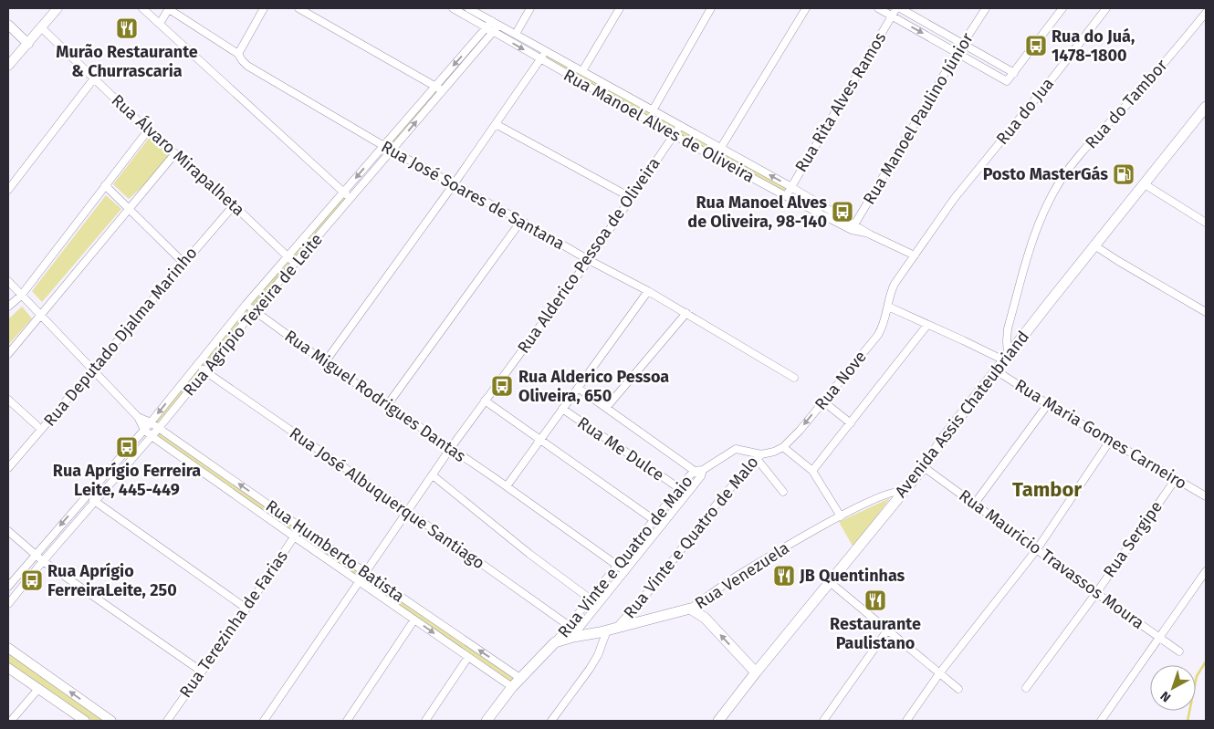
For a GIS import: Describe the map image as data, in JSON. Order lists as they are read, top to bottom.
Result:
{
  "streets": {
    "main road": ["Avenida Assis Chateubriand", "Rua Venezuela"],
    "street": [
      "Rua Rita Alves Ramos",
      "Rua do Tambor",
      "Rua do Jua",
      "Rua Manoel Paulino Júnior",
      "Rua Manoel Alves de Oliveira",
      "Rua Álvaro Mirapalheta",
      "Rua José Soares de Santana",
      "Rua Alderico Pessoa de Oliveira",
      "Rua Agrípio Texeira de Leite",
      "Rua Deputado Djalma Marinho",
      "Rua Nove",
      "Rua Miguel Rodrigues Dantas",
      "Rua Maria Gomes Carneiro",
      "Rua Me Dulce",
      "Rua José Albuquerque Santiago",
      "Rua Vinte e Quatro de Malo",
      "Rua Sergipe",
      "Rua Humberto Batista",
      "Rua Vinte e Quatro de Maio",
      "Rua Mauricio Travassos Moura",
      "Rua Terezinha de Farias"
    ]
  },
  "crossings": [
    ["Rua Rita Alves Ramos", "Rua Manoel Alves de Oliveira"],
    ["Rua do Tambor", "Avenida Assis Chateubriand"],
    ["Rua do Jua", "Rua Manoel Alves de Oliveira"],
    ["Rua do Jua", "Rua Nove"],
    ["Rua Manoel Paulino Júnior", "Rua Manoel Alves de Oliveira"],
    ["Rua Manoel Alves de Oliveira", "Rua Alderico Pessoa de Oliveira"],
    ["Rua Manoel Alves de Oliveira", "Rua Agrípio Texeira de Leite"],
    ["Rua Álvaro Mirapalheta", "Rua Agrípio Texeira de Leite"],
    ["Rua Álvaro Mirapalheta", "Rua Deputado Djalma Marinho"],
    ["Rua José Soares de Santana", "Rua Alderico Pessoa de Oliveira"],
    ["Rua José Soares de Santana", "Rua Agrípio Texeira de Leite"],
    ["Rua Alderico Pessoa de Oliveira", "Rua Miguel Rodrigues Dantas"],
    ["Rua Alderico Pessoa de Oliveira", "Rua José Albuquerque Santiago"],
    ["Rua Alderico Pessoa de Oliveira", "Rua Humberto Batista"],
    ["Rua Agrípio Texeira de Leite", "Rua Miguel Rodrigues Dantas"],
    ["Rua Agrípio Texeira de Leite", "Rua José Albuquerque Santiago"],
    ["Rua Agrípio Texeira de Leite", "Rua Humberto Batista"],
    ["Rua Miguel Rodrigues Dantas", "Rua Vinte e Quatro de Maio"],
    ["Avenida Assis Chateubriand", "Rua Maria Gomes Carneiro"],
    ["Avenida Assis Chateubriand", "Rua Mauricio Travassos Moura"],
    ["Avenida Assis Chateubriand", "Rua Venezuela"],
    ["Rua Maria Gomes Carneiro", "Rua Sergipe"],
    ["Rua Me Dulce", "Rua Vinte e Quatro de Maio"],
    ["Rua José Albuquerque Santiago", "Rua Vinte e Quatro de Maio"],
    ["Rua José Albuquerque Santiago", "Rua Venezuela"],
    ["Rua Vinte e Quatro de Malo", "Rua Vinte e Quatro de Maio"],
    ["Rua Vinte e Quatro de Malo", "Rua Venezuela"],
    ["Rua Sergipe", "Rua Mauricio Travassos Moura"],
    ["Rua Humberto Batista", "Rua Terezinha de Farias"],
    ["Rua Vinte e Quatro de Maio", "Rua Venezuela"]
  ],
  "districts": ["Tambor"],
  "places": {
    "restaurant": ["Murão Restaurante & Churrascaria", "JB Quentinhas", "Restaurante Paulistano"],
    "bus stop": [
      "Rua do Juá, 1478-1800",
      "Rua Manoel Alves de Oliveira, 98-140",
      "Rua Alderico Pessoa Oliveira, 650",
      "Rua Aprígio Ferreira Leite, 445-449",
      "Rua Aprígio FerreiraLeite, 250"
    ],
    "fuel station": ["Posto MasterGás"]
  },
  "north": "bottom left"
}
